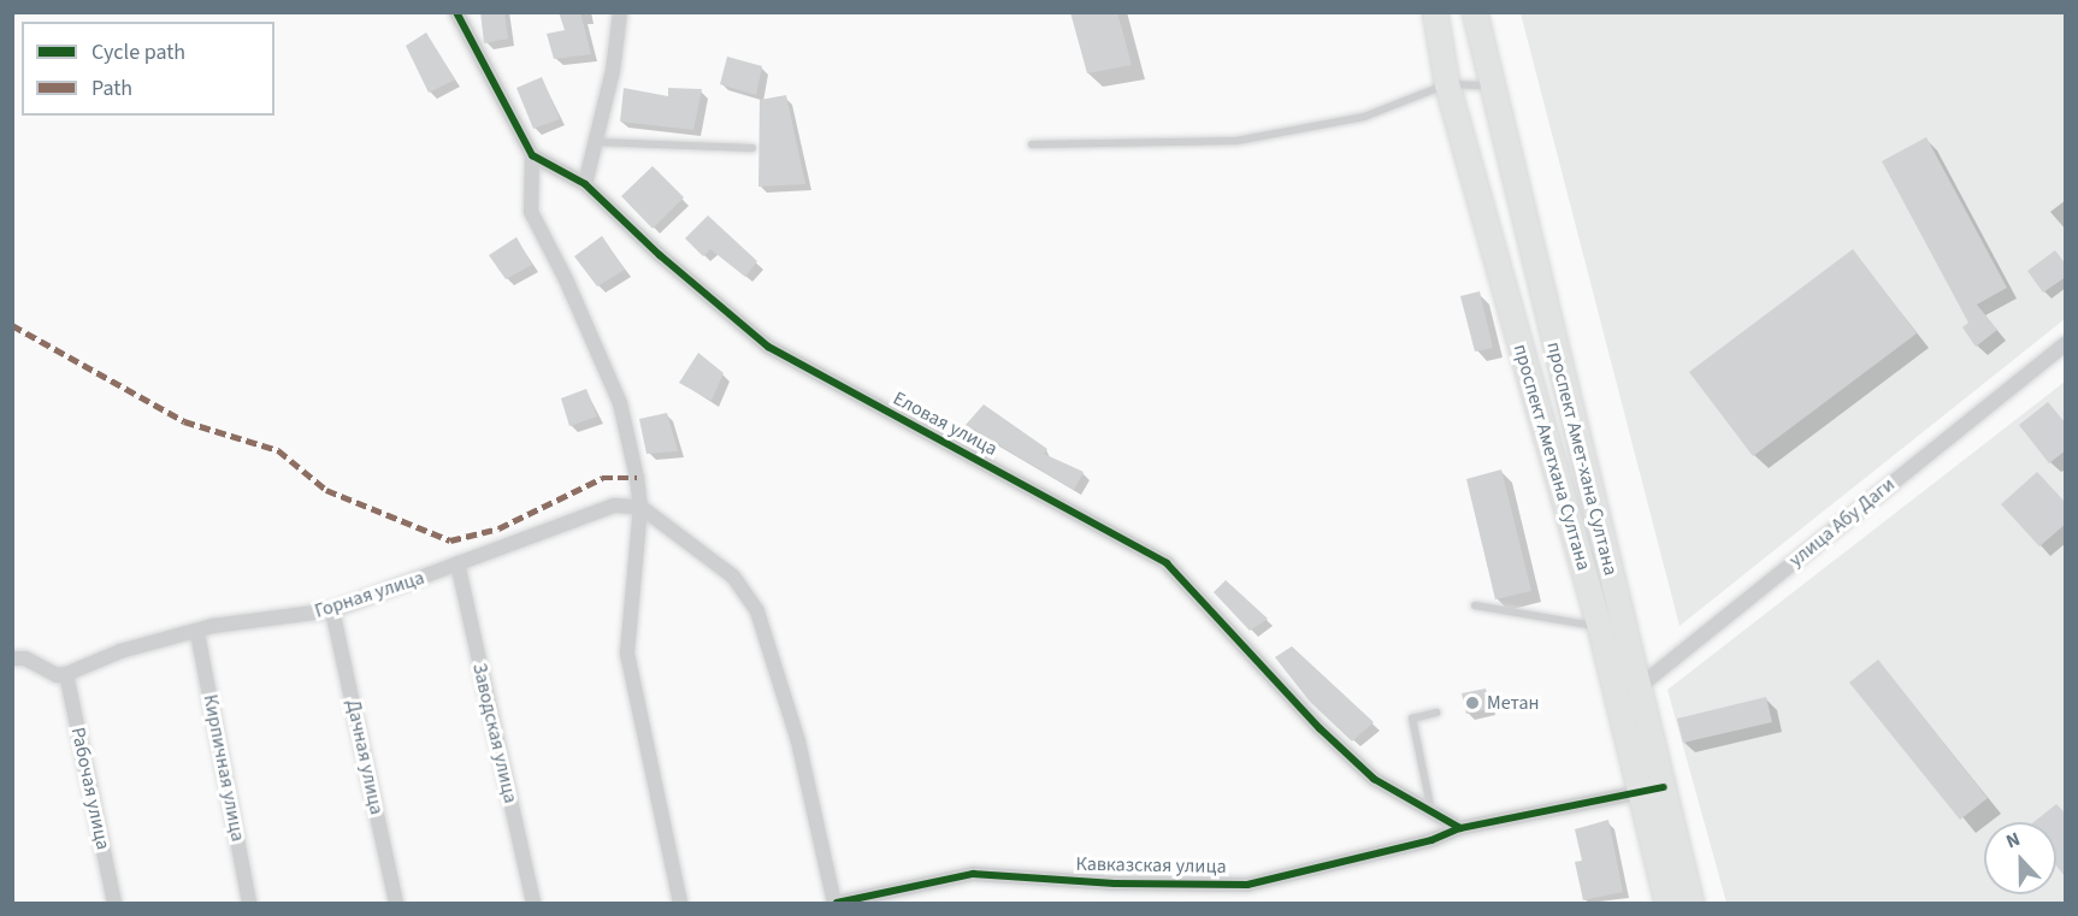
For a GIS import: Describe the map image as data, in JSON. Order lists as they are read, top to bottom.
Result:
{
  "streets": {
    "main road": ["проспект Аметхана Султана", "проспект Амет-хана Султана"],
    "street": [
      "Еловая улица",
      "улица Абу Даги",
      "Горная улица",
      "Заводская улица",
      "Дачная улица",
      "Кирпичная улица",
      "Рабочая улица",
      "Кавказская улица"
    ]
  },
  "crossings": [
    ["Еловая улица", "Кавказская улица"],
    ["проспект Аметхана Султана", "проспект Амет-хана Султана"],
    ["проспект Аметхана Султана", "Кавказская улица"],
    ["проспект Амет-хана Султана", "улица Абу Даги"],
    ["проспект Амет-хана Султана", "Кавказская улица"],
    ["Горная улица", "Заводская улица"],
    ["Горная улица", "Дачная улица"],
    ["Горная улица", "Кирпичная улица"],
    ["Горная улица", "Рабочая улица"]
  ],
  "places": ["Метан"],
  "legend": ["Cycle path", "Path"],
  "north": "top"
}
